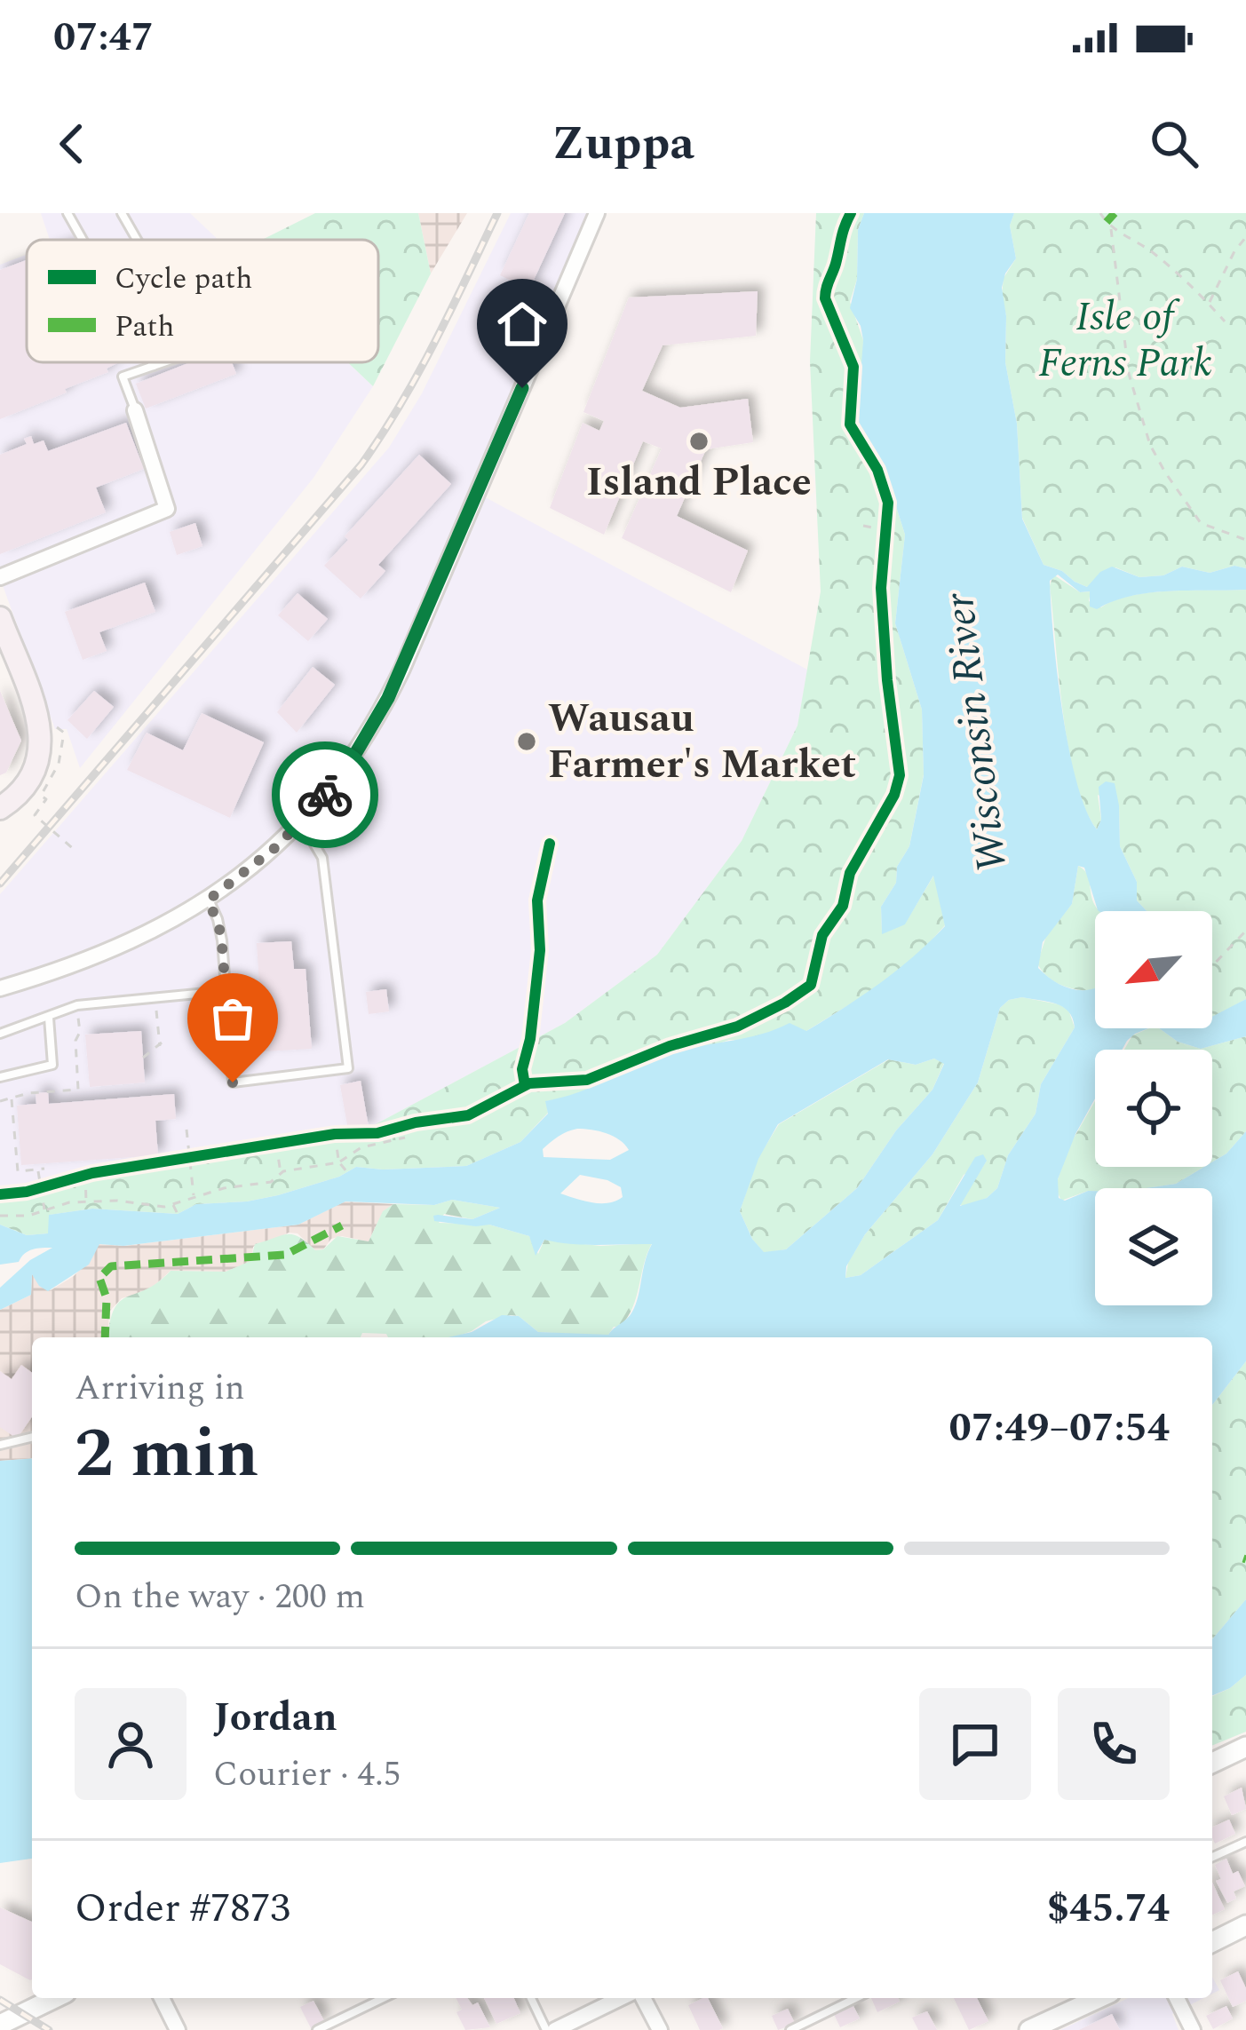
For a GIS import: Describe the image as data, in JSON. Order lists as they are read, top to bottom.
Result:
{
  "water": ["Wisconsin River"],
  "parks": ["Isle of Ferns Park"],
  "places": ["Island Place", "Wausau Farmer's Market"],
  "legend": ["Cycle path", "Path"],
  "north": "bottom left",
  "page": {
    "status": "07:47",
    "header": "Zuppa",
    "heading": ["2 min", "Arriving in", "07:49–07:54"],
    "panel": [
      "Jordan",
      "Courier · 4.5",
      "Order #7873",
      "$45.74"
    ],
    "bar": "On the way · 200 m"
  }
}
